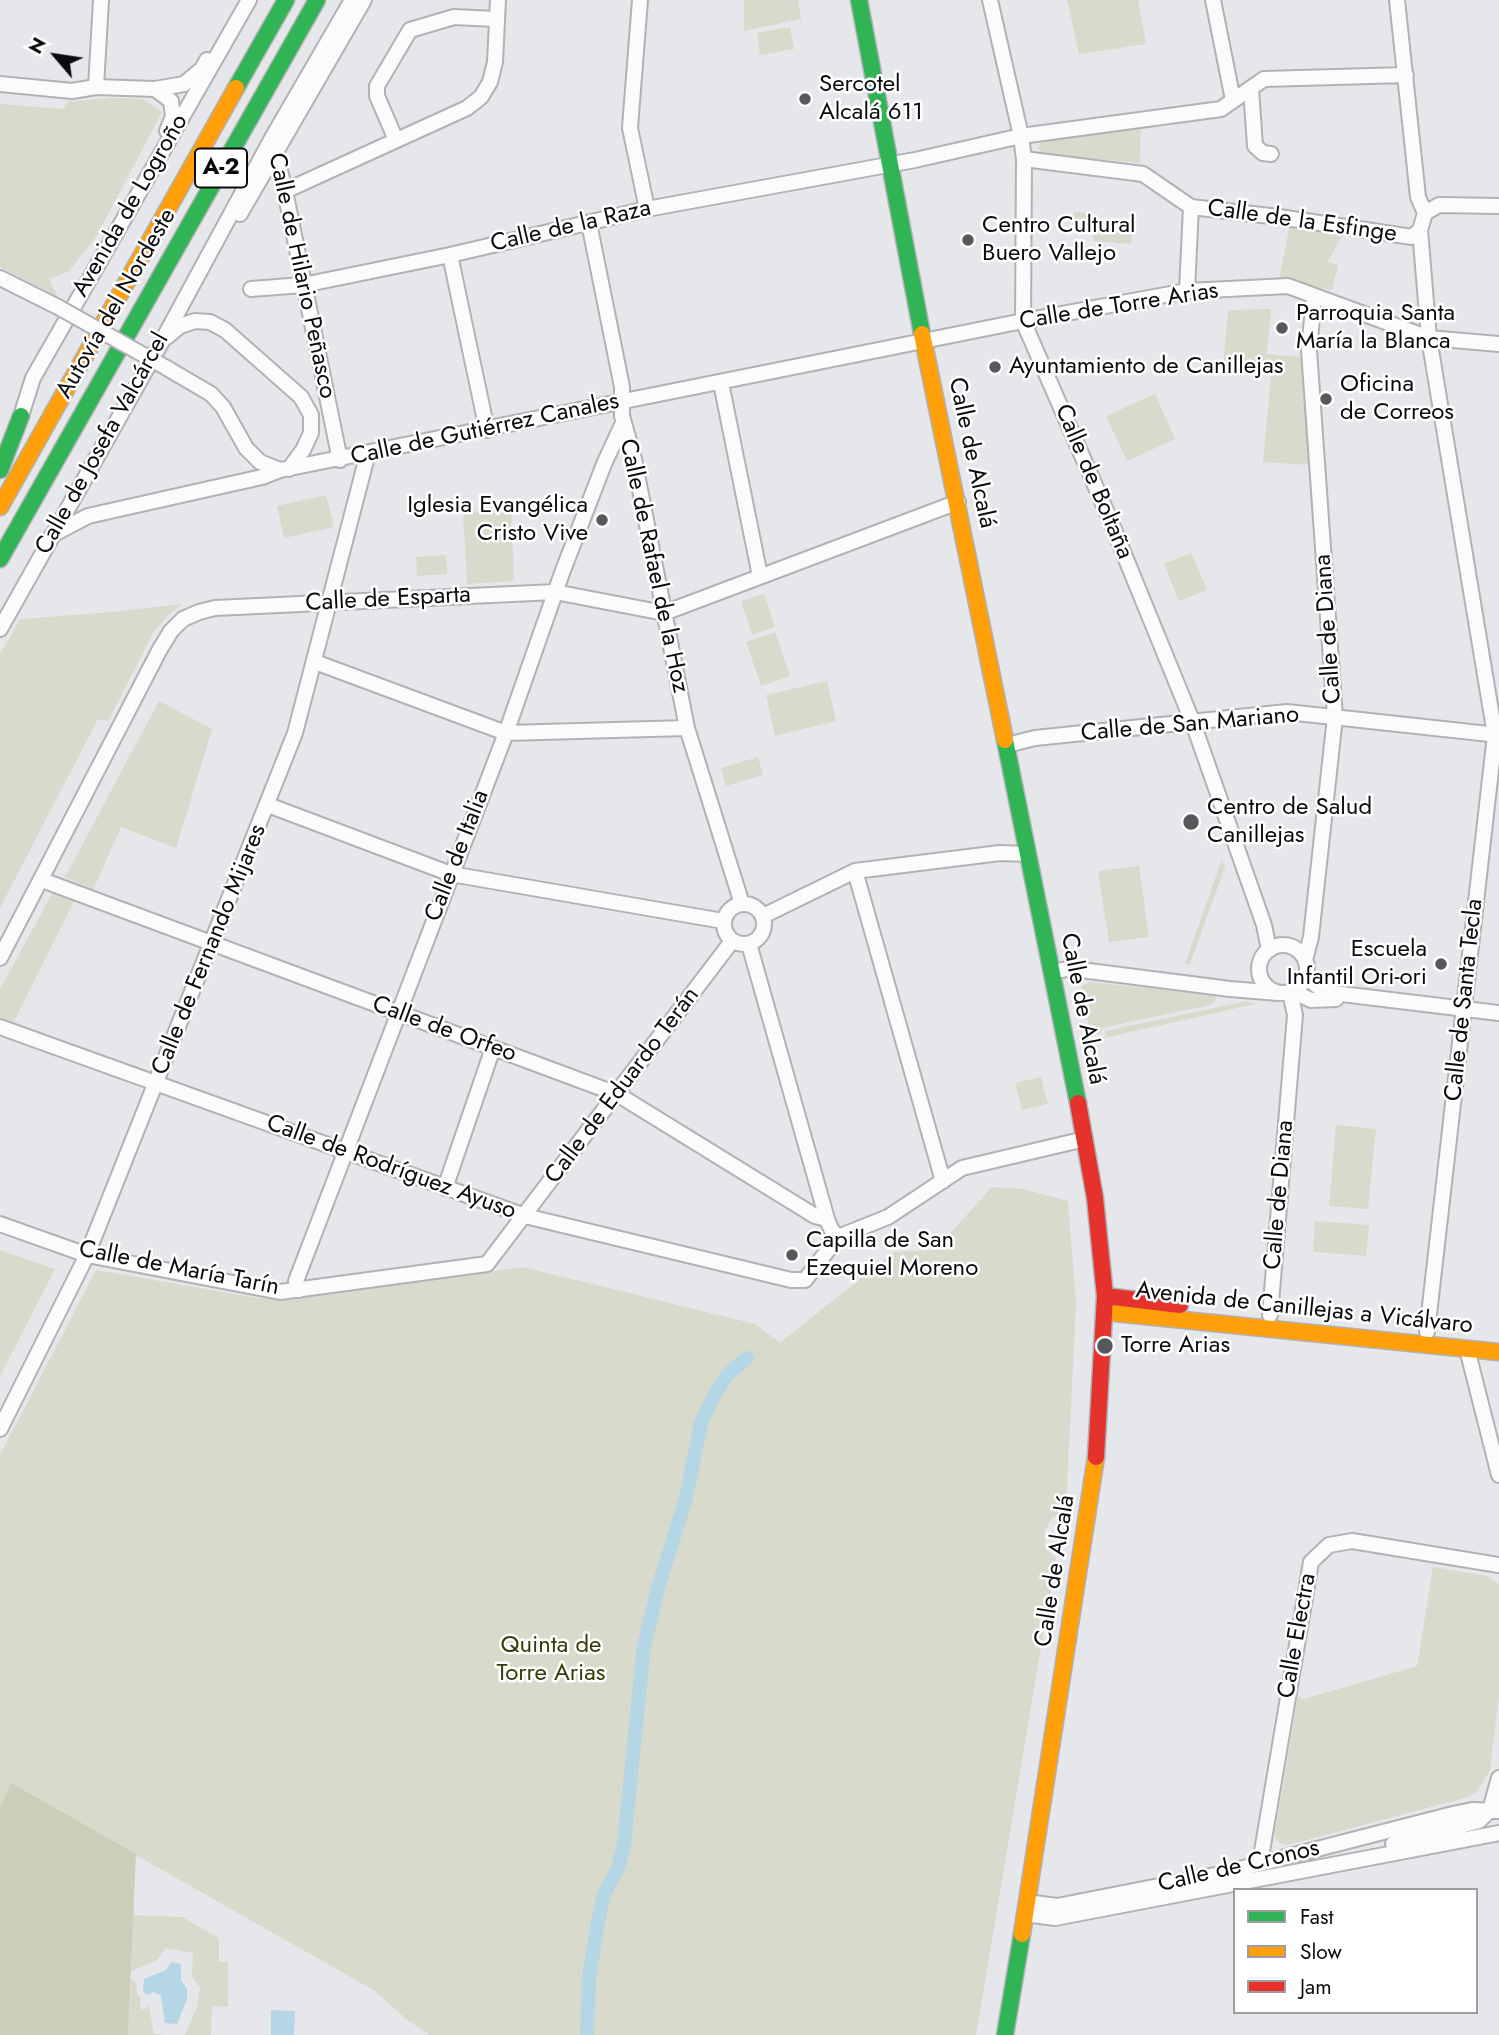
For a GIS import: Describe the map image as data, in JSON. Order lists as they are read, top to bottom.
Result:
{
  "streets": {
    "main road": [
      "A-2",
      "Autovía del Nordeste",
      "Calle de Alcalá",
      "Avenida de Canillejas a Vicálvaro"
    ],
    "street": [
      "Avenida de Logroño",
      "Calle de la Esfinge",
      "Calle de la Raza",
      "Calle de Hilario Peñasco",
      "Calle de Torre Arias",
      "Calle de Gutiérrez Canales",
      "Calle de Josefa Valcárcel",
      "Calle de Boltaña",
      "Calle de Rafael de la Hoz",
      "Calle de Esparta",
      "Calle de Diana",
      "Calle de San Mariano",
      "Calle de Italia",
      "Calle de Fernando Mijares",
      "Calle de Santa Tecla",
      "Calle de Orfeo",
      "Calle de Eduardo Terán",
      "Calle de Rodríguez Ayuso",
      "Calle de María Tarín",
      "Calle Electra",
      "Calle de Cronos"
    ]
  },
  "crossings": [
    ["Calle de la Esfinge", "Calle de Boltaña"],
    ["Calle de la Esfinge", "Calle de Santa Tecla"],
    ["Calle de la Raza", "Calle de Hilario Peñasco"],
    ["Calle de la Raza", "Calle de Alcalá"],
    ["Calle de la Raza", "Calle de Rafael de la Hoz"],
    ["Calle de Hilario Peñasco", "Calle de Gutiérrez Canales"],
    ["Calle de Hilario Peñasco", "Calle de Josefa Valcárcel"],
    ["Calle de Torre Arias", "Calle de Gutiérrez Canales"],
    ["Calle de Torre Arias", "Calle de Alcalá"],
    ["Calle de Torre Arias", "Calle de Boltaña"],
    ["Calle de Torre Arias", "Calle de Diana"],
    ["Calle de Torre Arias", "Calle de Santa Tecla"],
    ["Calle de Gutiérrez Canales", "Calle de Josefa Valcárcel"],
    ["Calle de Gutiérrez Canales", "Calle de Alcalá"],
    ["Calle de Gutiérrez Canales", "Calle de Rafael de la Hoz"],
    ["Calle de Gutiérrez Canales", "Calle de Fernando Mijares"],
    ["Calle de Alcalá", "Calle de San Mariano"],
    ["Calle de Alcalá", "Avenida de Canillejas a Vicálvaro"],
    ["Calle de Alcalá", "Calle de Cronos"],
    ["Calle de Boltaña", "Calle de Diana"],
    ["Calle de Boltaña", "Calle de San Mariano"],
    ["Calle de Rafael de la Hoz", "Calle de Esparta"],
    ["Calle de Rafael de la Hoz", "Calle de Italia"],
    ["Calle de Rafael de la Hoz", "Calle de Eduardo Terán"],
    ["Calle de Esparta", "Calle de Italia"],
    ["Calle de Esparta", "Calle de Fernando Mijares"],
    ["Calle de Esparta", "Calle de Orfeo"],
    ["Calle de Diana", "Calle de San Mariano"],
    ["Calle de Diana", "Avenida de Canillejas a Vicálvaro"],
    ["Calle de San Mariano", "Calle de Santa Tecla"],
    ["Calle de Italia", "Calle de Orfeo"],
    ["Calle de Italia", "Calle de Rodríguez Ayuso"],
    ["Calle de Italia", "Calle de María Tarín"],
    ["Calle de Fernando Mijares", "Calle de Orfeo"],
    ["Calle de Fernando Mijares", "Calle de Rodríguez Ayuso"],
    ["Calle de Fernando Mijares", "Calle de María Tarín"],
    ["Calle de Santa Tecla", "Avenida de Canillejas a Vicálvaro"],
    ["Calle de Orfeo", "Calle de Eduardo Terán"],
    ["Calle de Eduardo Terán", "Calle de Rodríguez Ayuso"],
    ["Calle de Eduardo Terán", "Calle de María Tarín"],
    ["Calle Electra", "Calle de Cronos"]
  ],
  "parks": ["Quinta de Torre Arias"],
  "places": [
    "Sercotel Alcalá 611",
    "Centro Cultural Buero Vallejo",
    "Parroquia Santa María la Blanca",
    "Ayuntamiento de Canillejas",
    "Oficina de Correos",
    "Iglesia Evangélica Cristo Vive",
    "Centro de Salud Canillejas",
    "Escuela Infantil Ori-ori",
    "Capilla de San Ezequiel Moreno",
    "Torre Arias"
  ],
  "legend": ["Fast", "Slow", "Jam"],
  "north": "top left"
}
